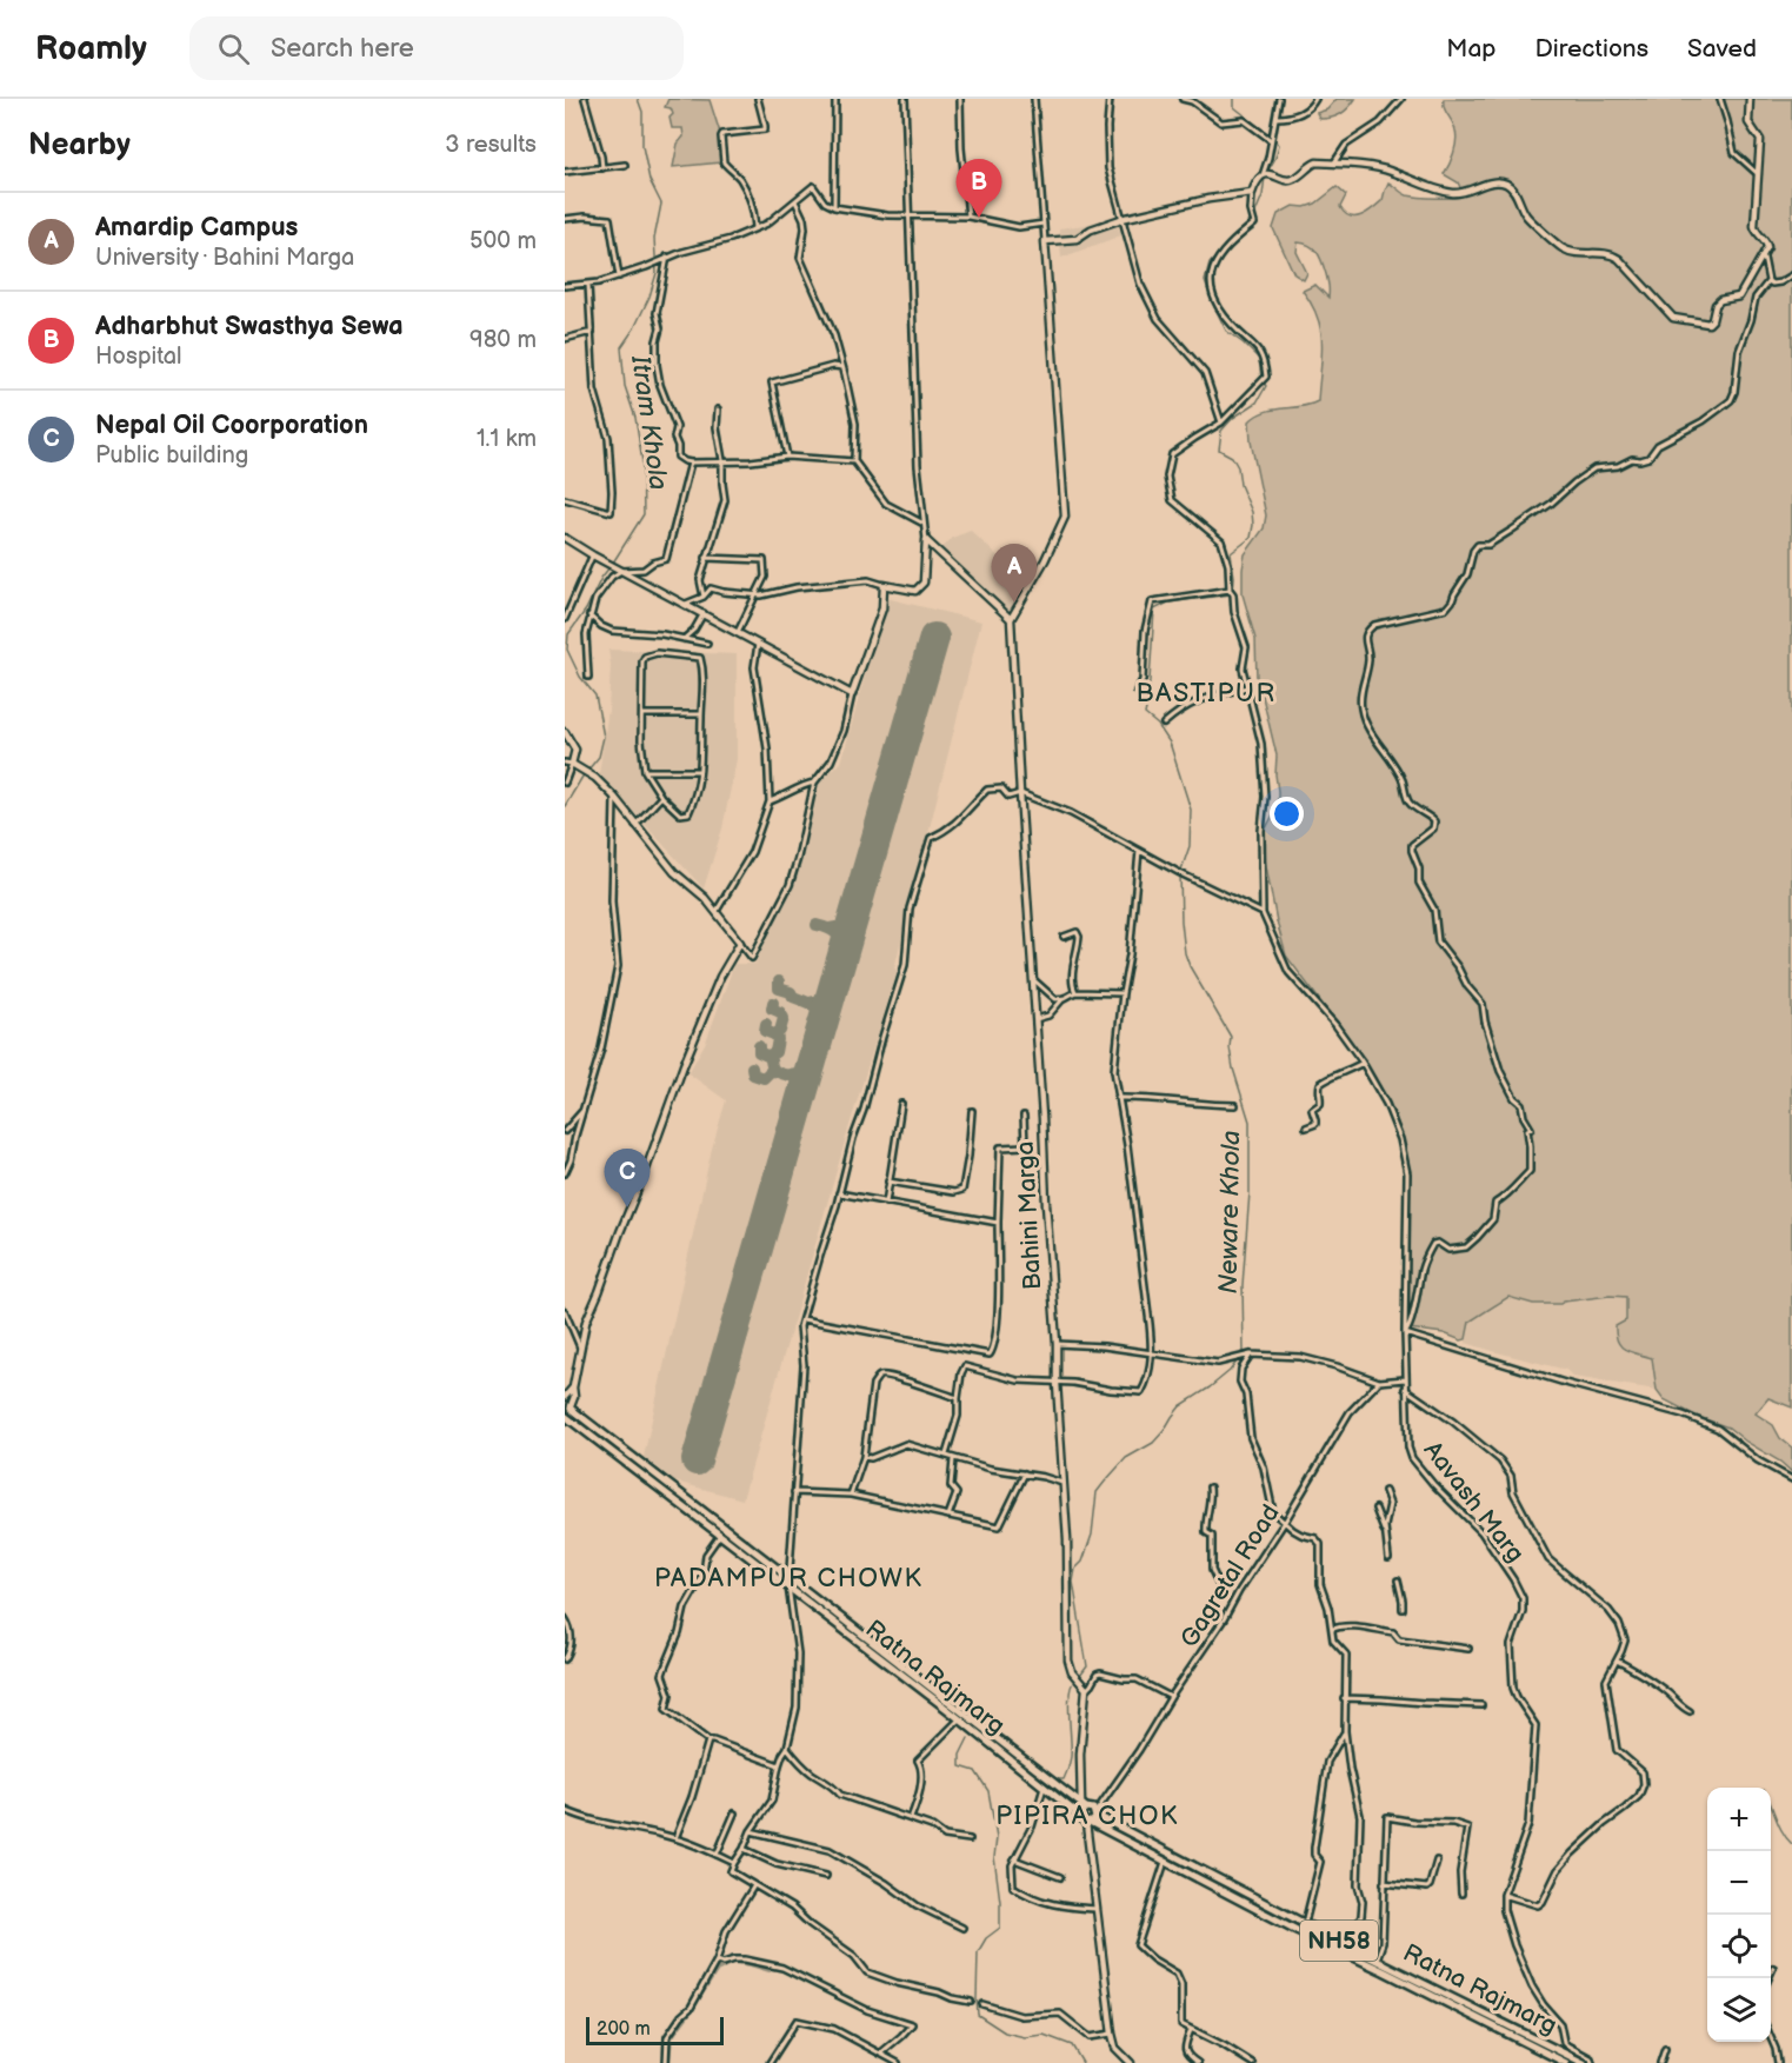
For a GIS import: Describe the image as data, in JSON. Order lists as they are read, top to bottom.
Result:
{
  "streets": {
    "main road": ["Ratna Rajmarg", "NH58"],
    "street": ["Bahini Marga", "Aavash Marg", "Gagretal Road"]
  },
  "crossings": [
    ["Gagretal Road", "Ratna Rajmarg"]
  ],
  "districts": ["BASTIPUR", "PADAMPUR CHOWK", "PIPIRA CHOK"],
  "water": ["Itram Khola", "Neware Khola"],
  "scale_bar": "200 m",
  "page": {
    "header": "Roamly",
    "search": "Search here",
    "nav": ["Map", "Directions", "Saved"],
    "heading": ["Nearby", "3 results"],
    "pins": ["B", "A", "C"],
    "list": [
      {
        "mark": "A",
        "name": "Amardip Campus",
        "note": "University · Bahini Marga",
        "value": "500 m"
      },
      {
        "mark": "B",
        "name": "Adharbhut Swasthya Sewa",
        "note": "Hospital",
        "value": "980 m"
      },
      {
        "mark": "C",
        "name": "Nepal Oil Coorporation",
        "note": "Public building",
        "value": "1.1 km"
      }
    ],
    "map_buttons": ["+", "−"],
    "scale": "200 m"
  }
}
